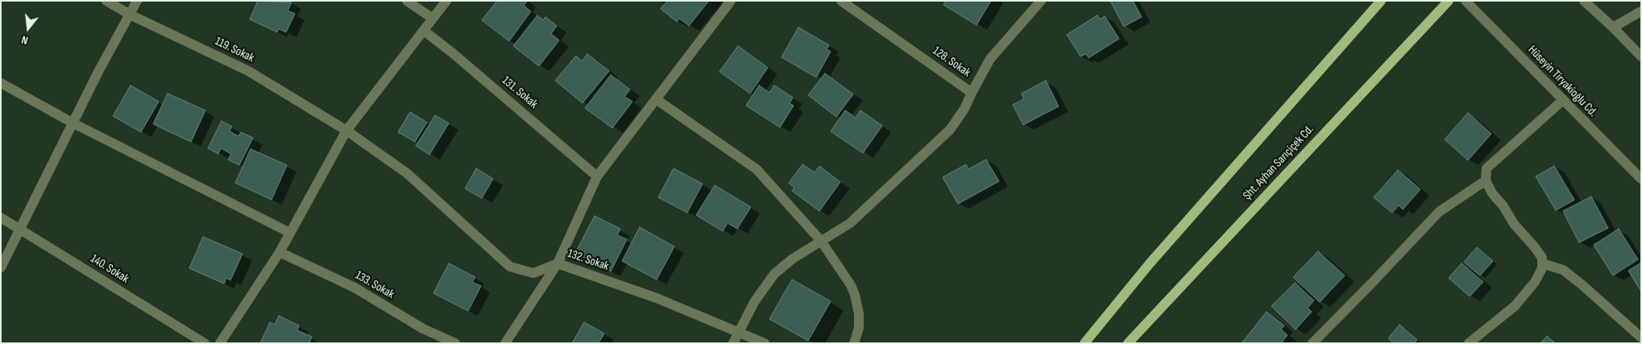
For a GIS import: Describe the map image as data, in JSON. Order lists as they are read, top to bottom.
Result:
{
  "streets": {
    "main road": ["Şht. Ayhan Sarıçiçek Cd."],
    "street": [
      "119. Sokak",
      "128. Sokak",
      "Hüseyin Tiryakioğlu Cd.",
      "131. Sokak",
      "132. Sokak",
      "140. Sokak",
      "133. Sokak"
    ]
  },
  "crossings": [
    ["119. Sokak", "132. Sokak"]
  ],
  "north": "bottom"
}
